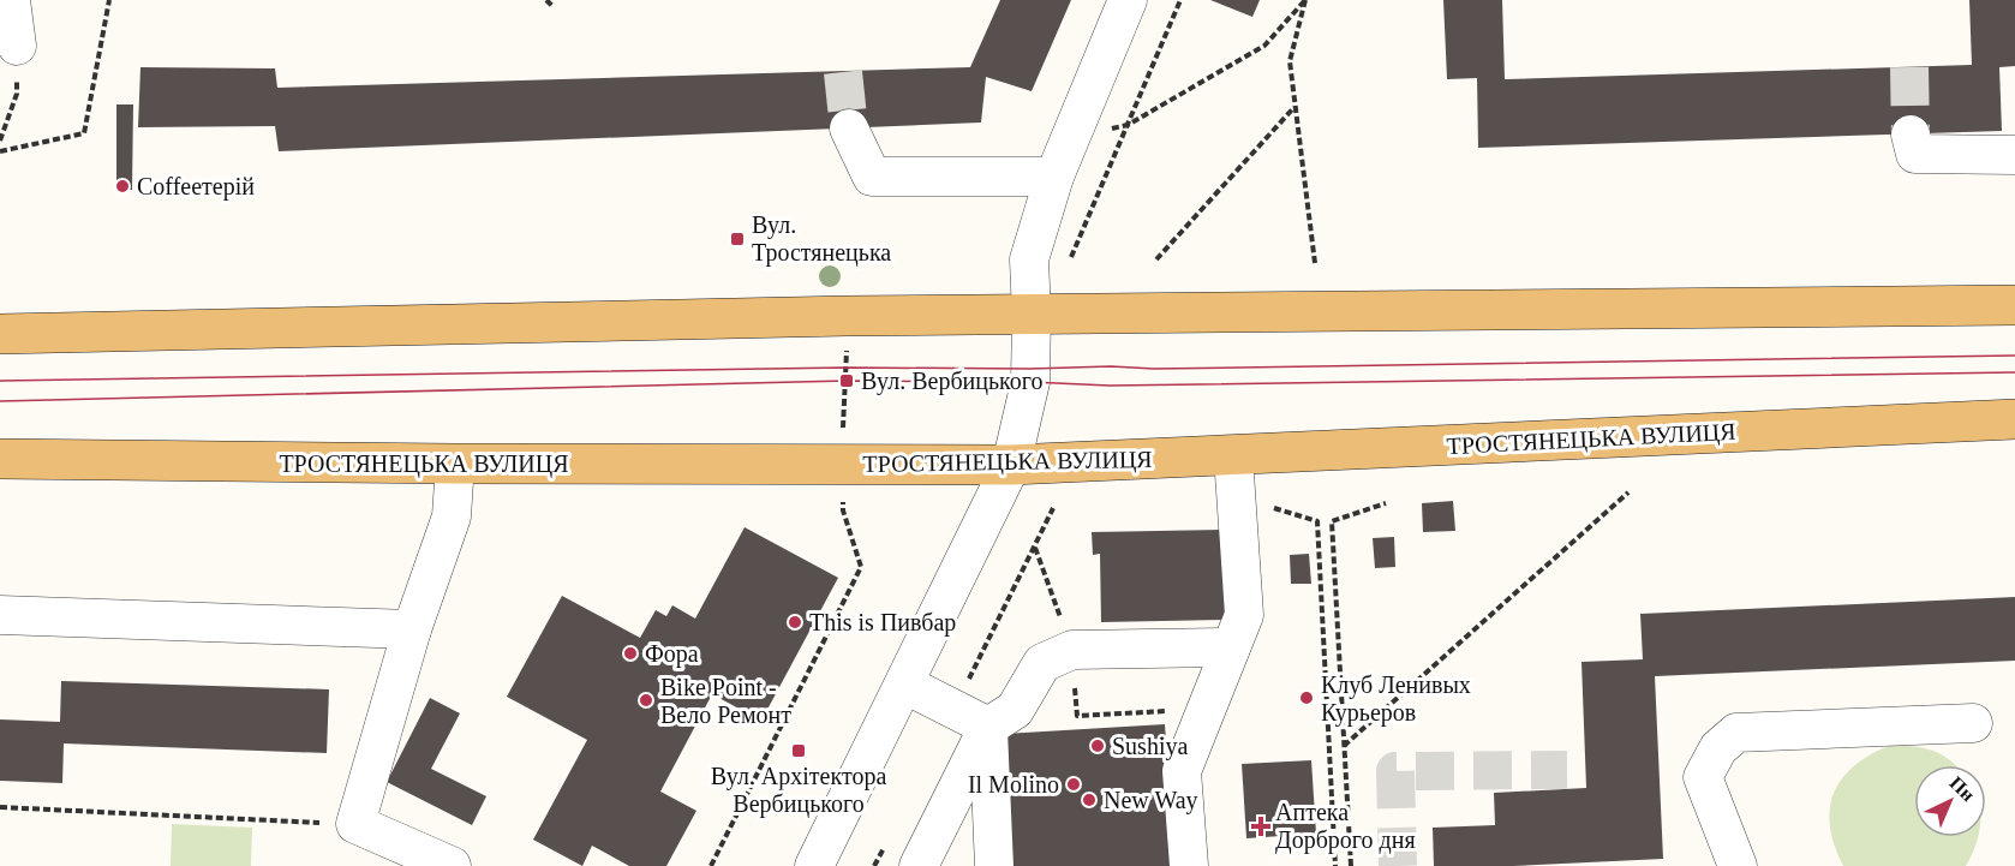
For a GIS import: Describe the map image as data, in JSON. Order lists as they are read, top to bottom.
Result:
{
  "streets": {
    "main road": ["ТРОСТЯНЕЦЬКА ВУЛИЦЯ"]
  },
  "places": {
    "other": [
      "Coffeeтерій",
      "This is Пивбар",
      "Фора",
      "Клуб Ленивых Курьеров",
      "Bike Point - Вело Ремонт",
      "Sushiya",
      "Il Molino",
      "New Way"
    ],
    "transit": ["Вул. Тростянецька", "Вул. Вербицького", "Вул. Архітектора Вербицького"],
    "health": ["Аптека Дорброго дня"]
  },
  "north": "top right"
}
